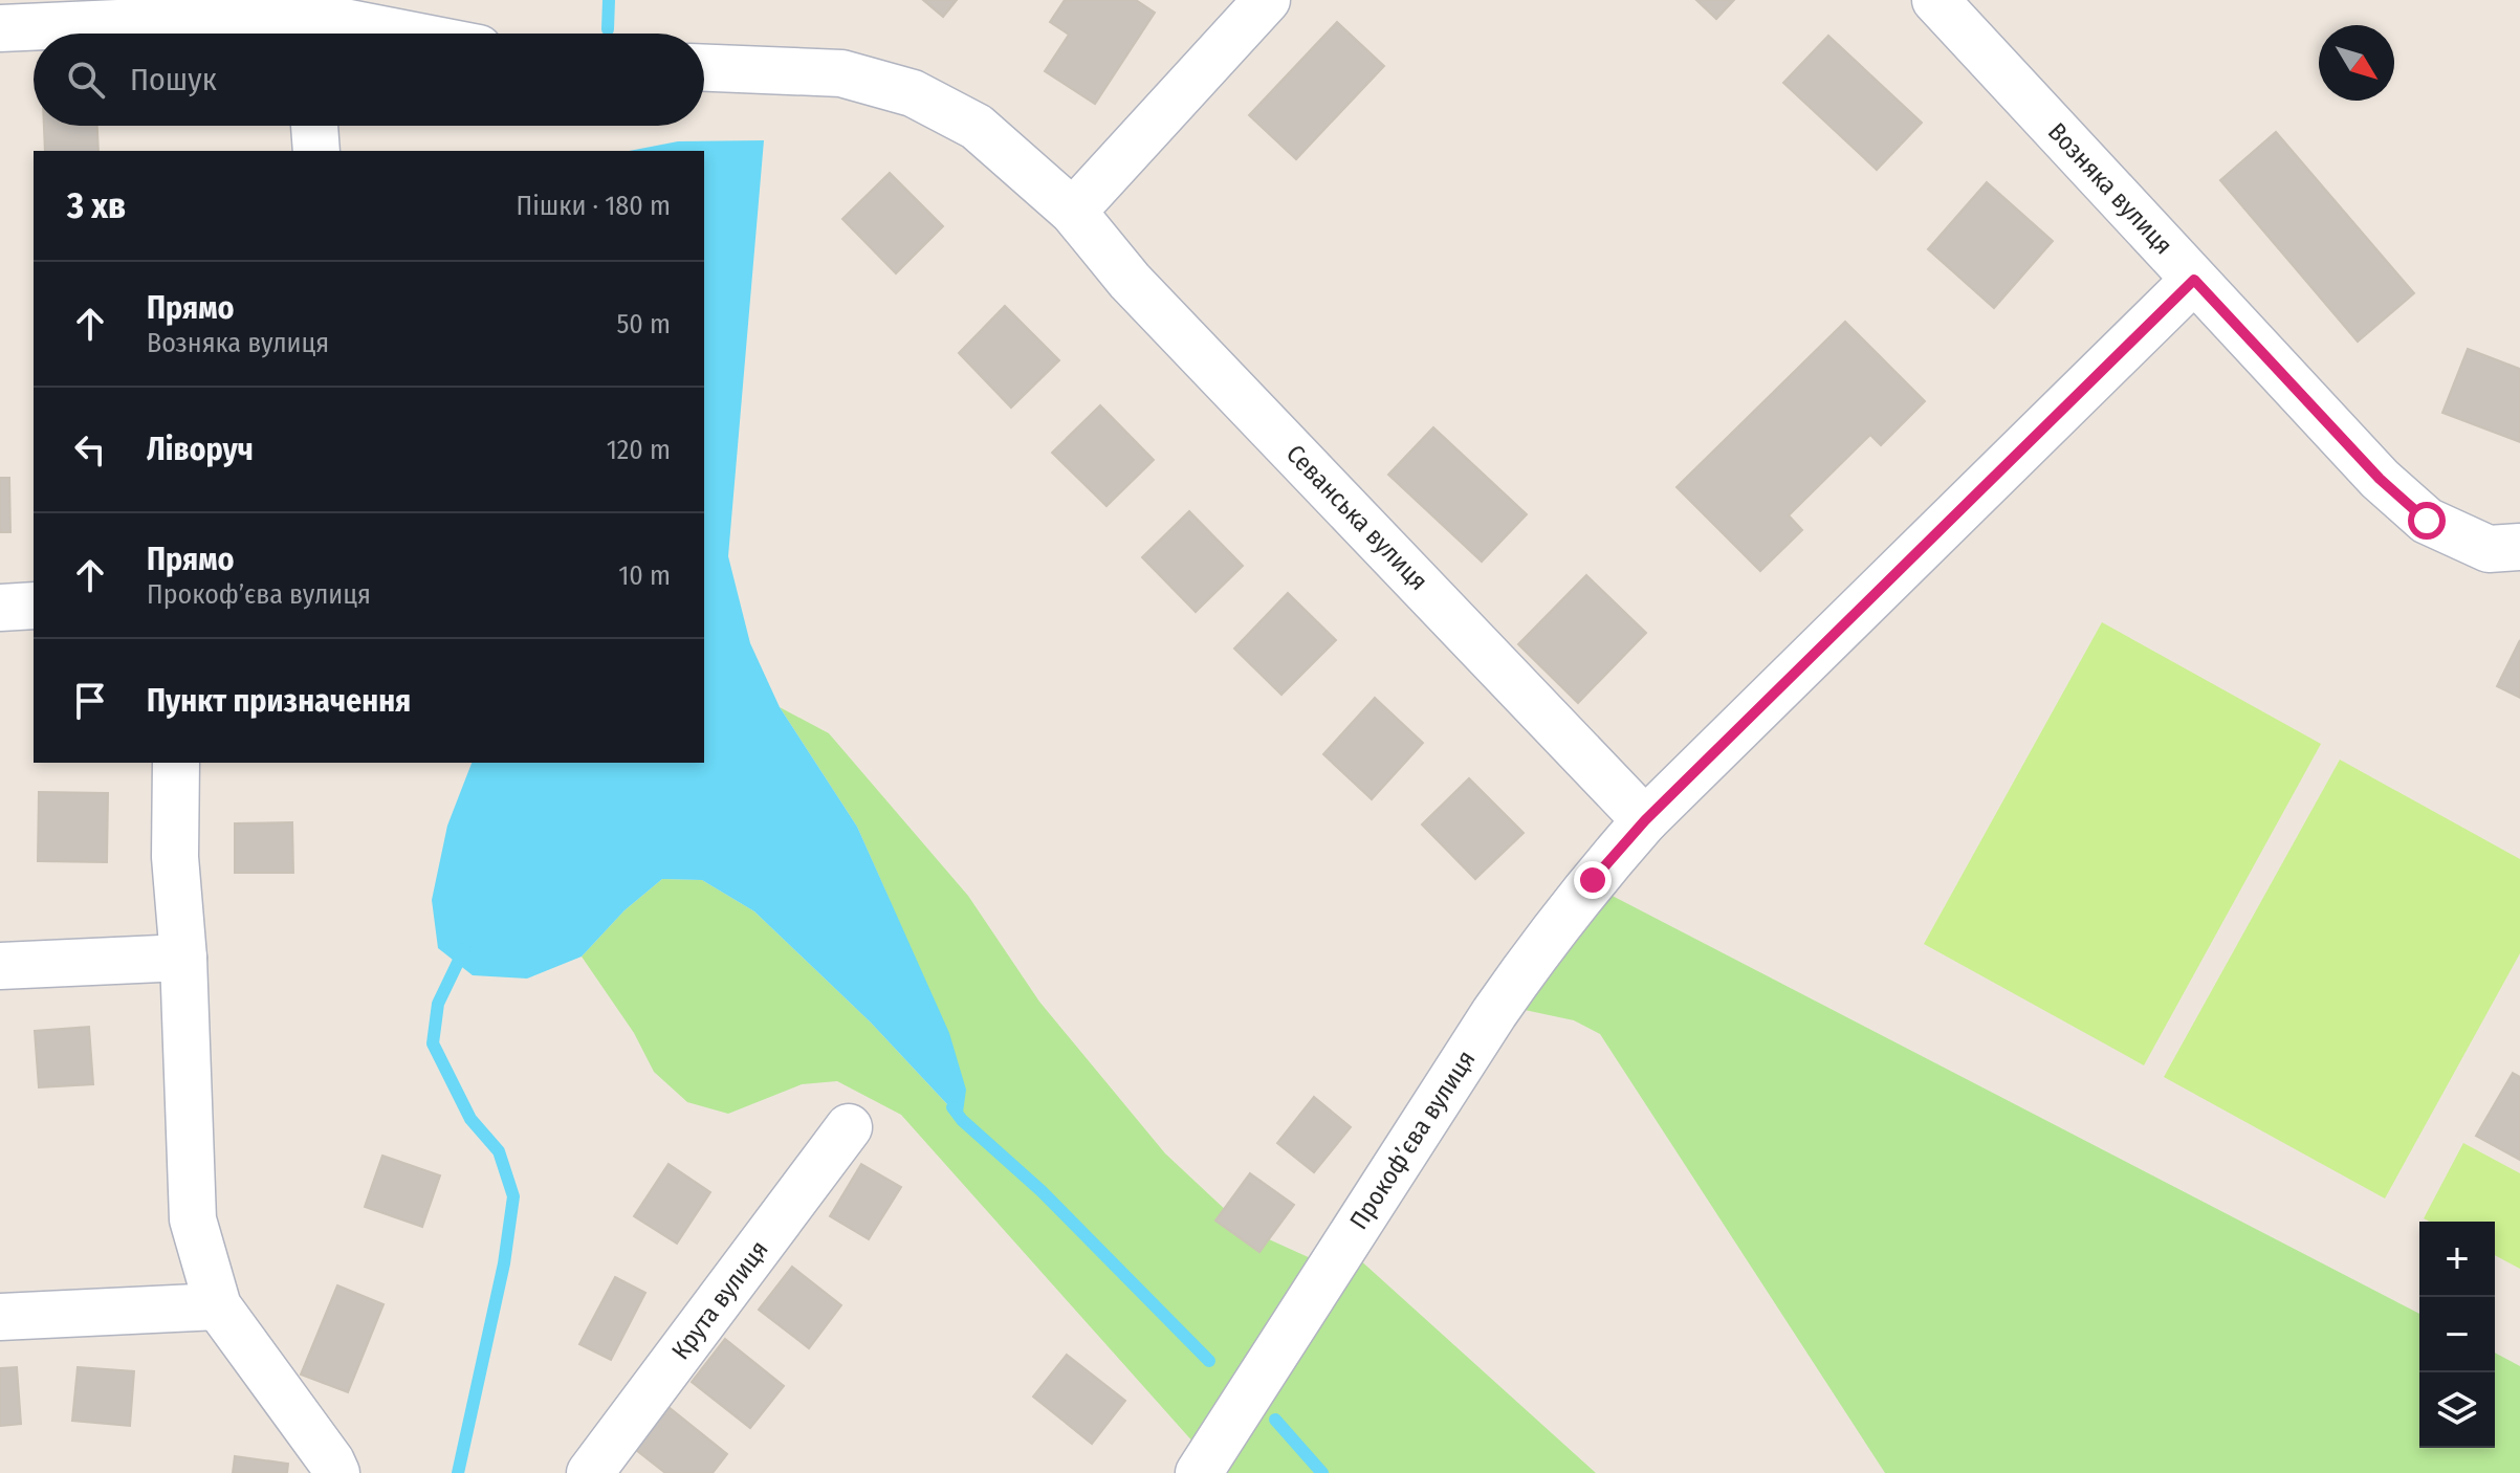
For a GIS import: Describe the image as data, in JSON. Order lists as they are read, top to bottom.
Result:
{
  "streets": {
    "street": [
      "Возняка вулиця",
      "Севанська вулиця",
      "Прокоф’єва вулиця",
      "Крута вулиця"
    ]
  },
  "crossings": [
    ["Возняка вулиця", "Прокоф’єва вулиця"],
    ["Севанська вулиця", "Прокоф’єва вулиця"]
  ],
  "north": "bottom right",
  "page": {
    "search": "Пошук",
    "heading": ["3 хв", "Пішки · 180 m"],
    "list": [
      ["Прямо", "Возняка вулиця", "50 m"],
      ["Ліворуч", "120 m"],
      ["Прямо", "Прокоф’єва вулиця", "10 m"],
      "Пункт призначення"
    ],
    "map_buttons": ["+", "−"]
  }
}
